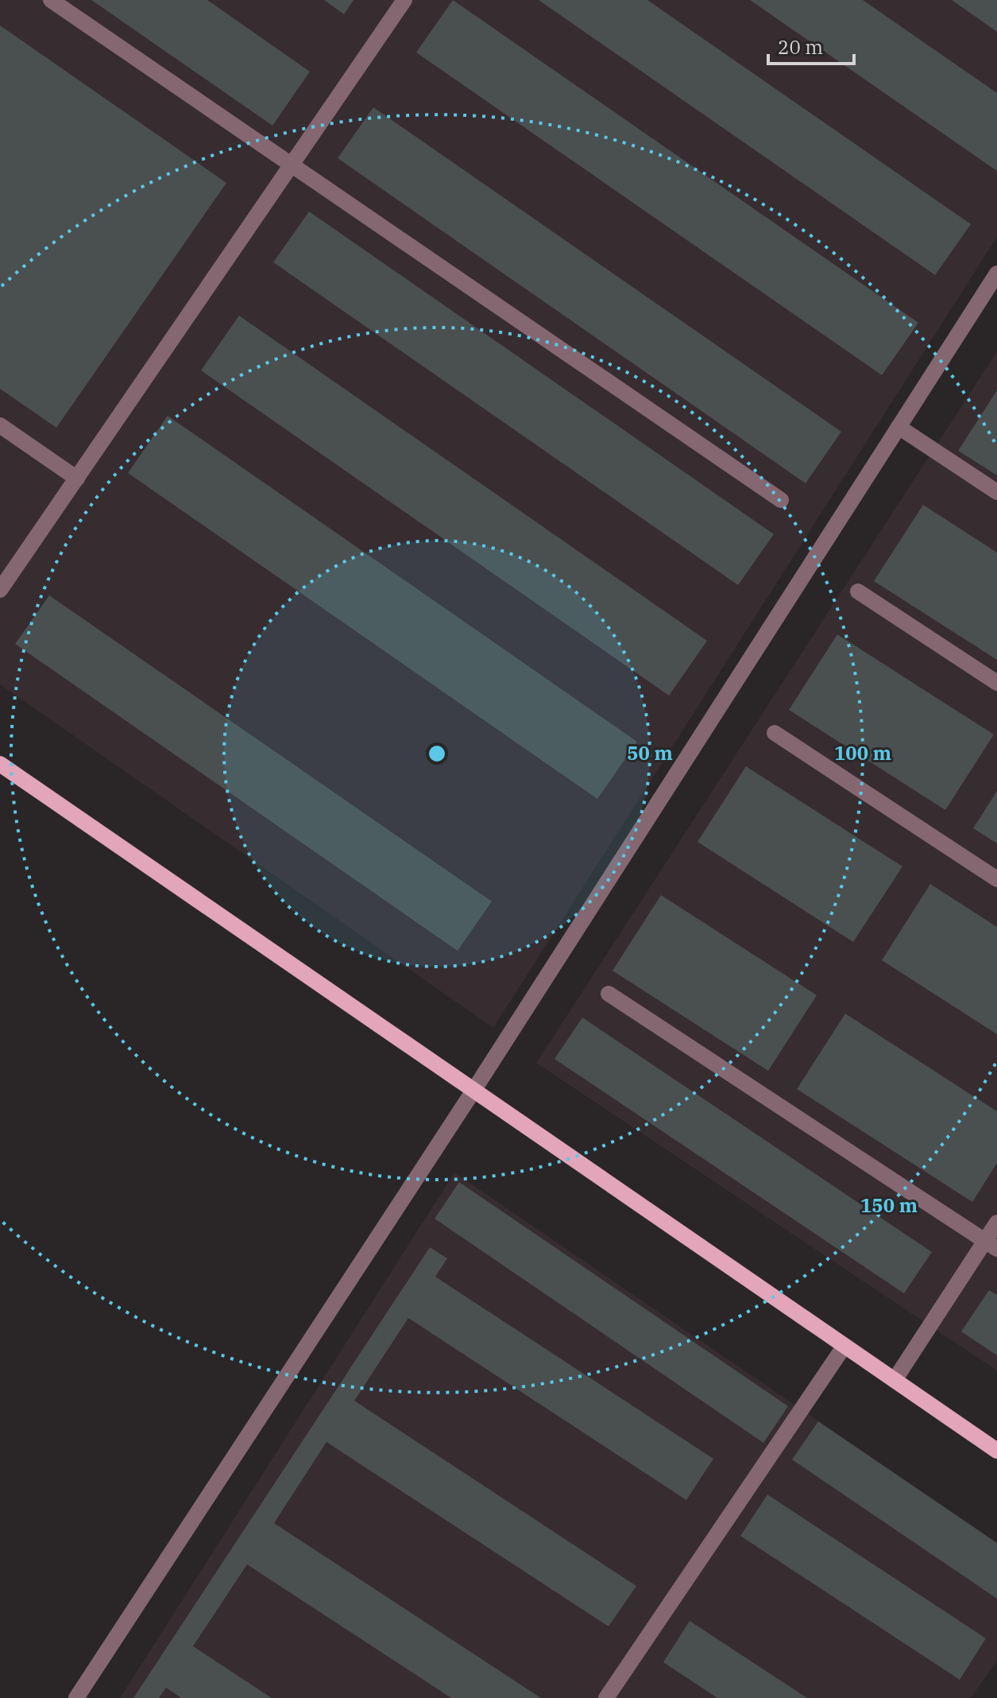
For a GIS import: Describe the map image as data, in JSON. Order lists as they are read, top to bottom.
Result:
{
  "scale_bar": "20 m",
  "rings": ["50 m", "100 m", "150 m"]
}
